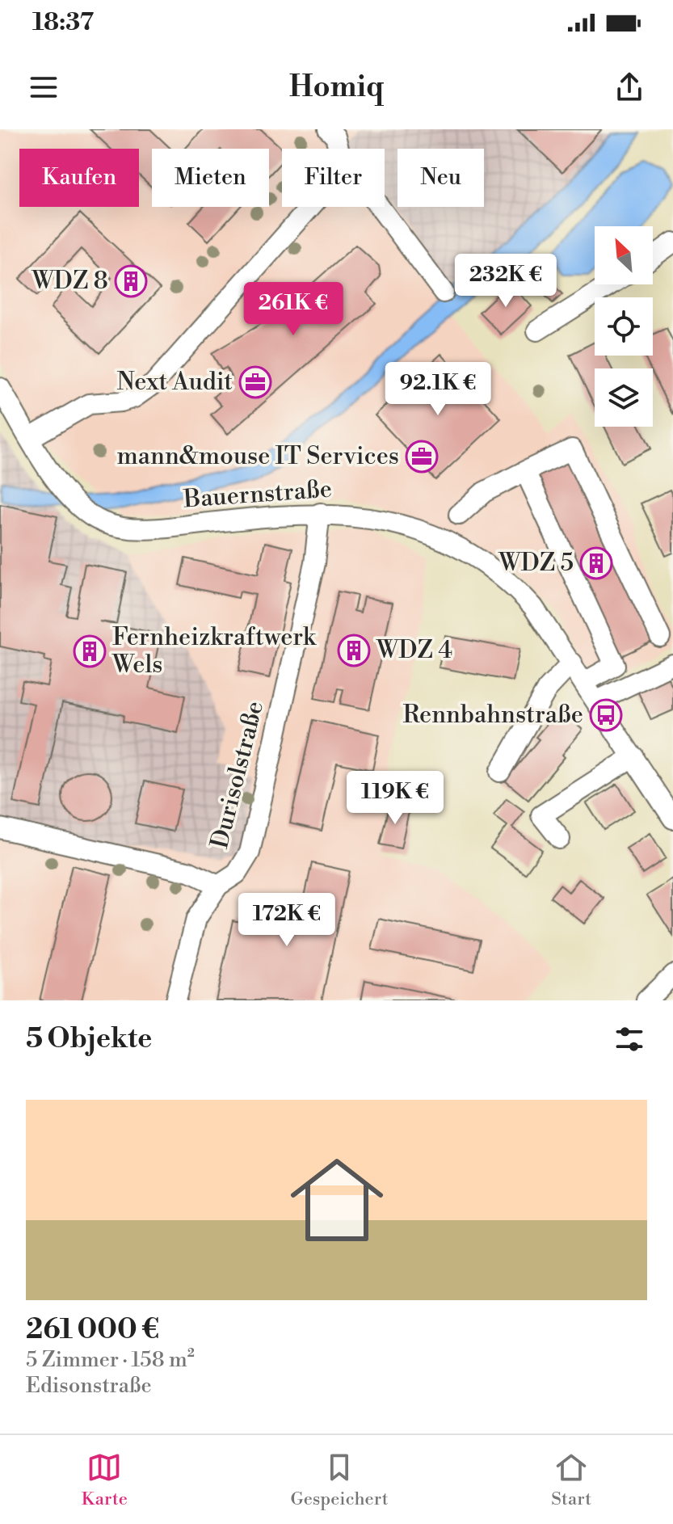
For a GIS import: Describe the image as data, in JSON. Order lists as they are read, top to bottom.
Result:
{
  "streets": {
    "street": ["Bauernstraße", "Durisolstraße"]
  },
  "crossings": [
    ["Bauernstraße", "Durisolstraße"]
  ],
  "places": {
    "building": [
      "WDZ 8",
      "WDZ 5",
      "WDZ 4",
      "Fernheizkraftwerk Wels"
    ],
    "office": ["Next Audit", "mann&mouse IT Services"],
    "bus stop": ["Rennbahnstraße"]
  },
  "north": "top left",
  "page": {
    "status": "18:37",
    "header": "Homiq",
    "chip": [
      "Kaufen",
      "Mieten",
      "Filter",
      "Neu"
    ],
    "price": [
      "232K €",
      "261K €",
      "92.1K €",
      "119K €",
      "172K €"
    ],
    "heading": "5 Objekte",
    "list": [
      {
        "name": "261 000 €",
        "note": "5 Zimmer · 158 m² · Edisonstraße"
      }
    ],
    "tabs": ["Karte", "Gespeichert", "Start"]
  }
}
